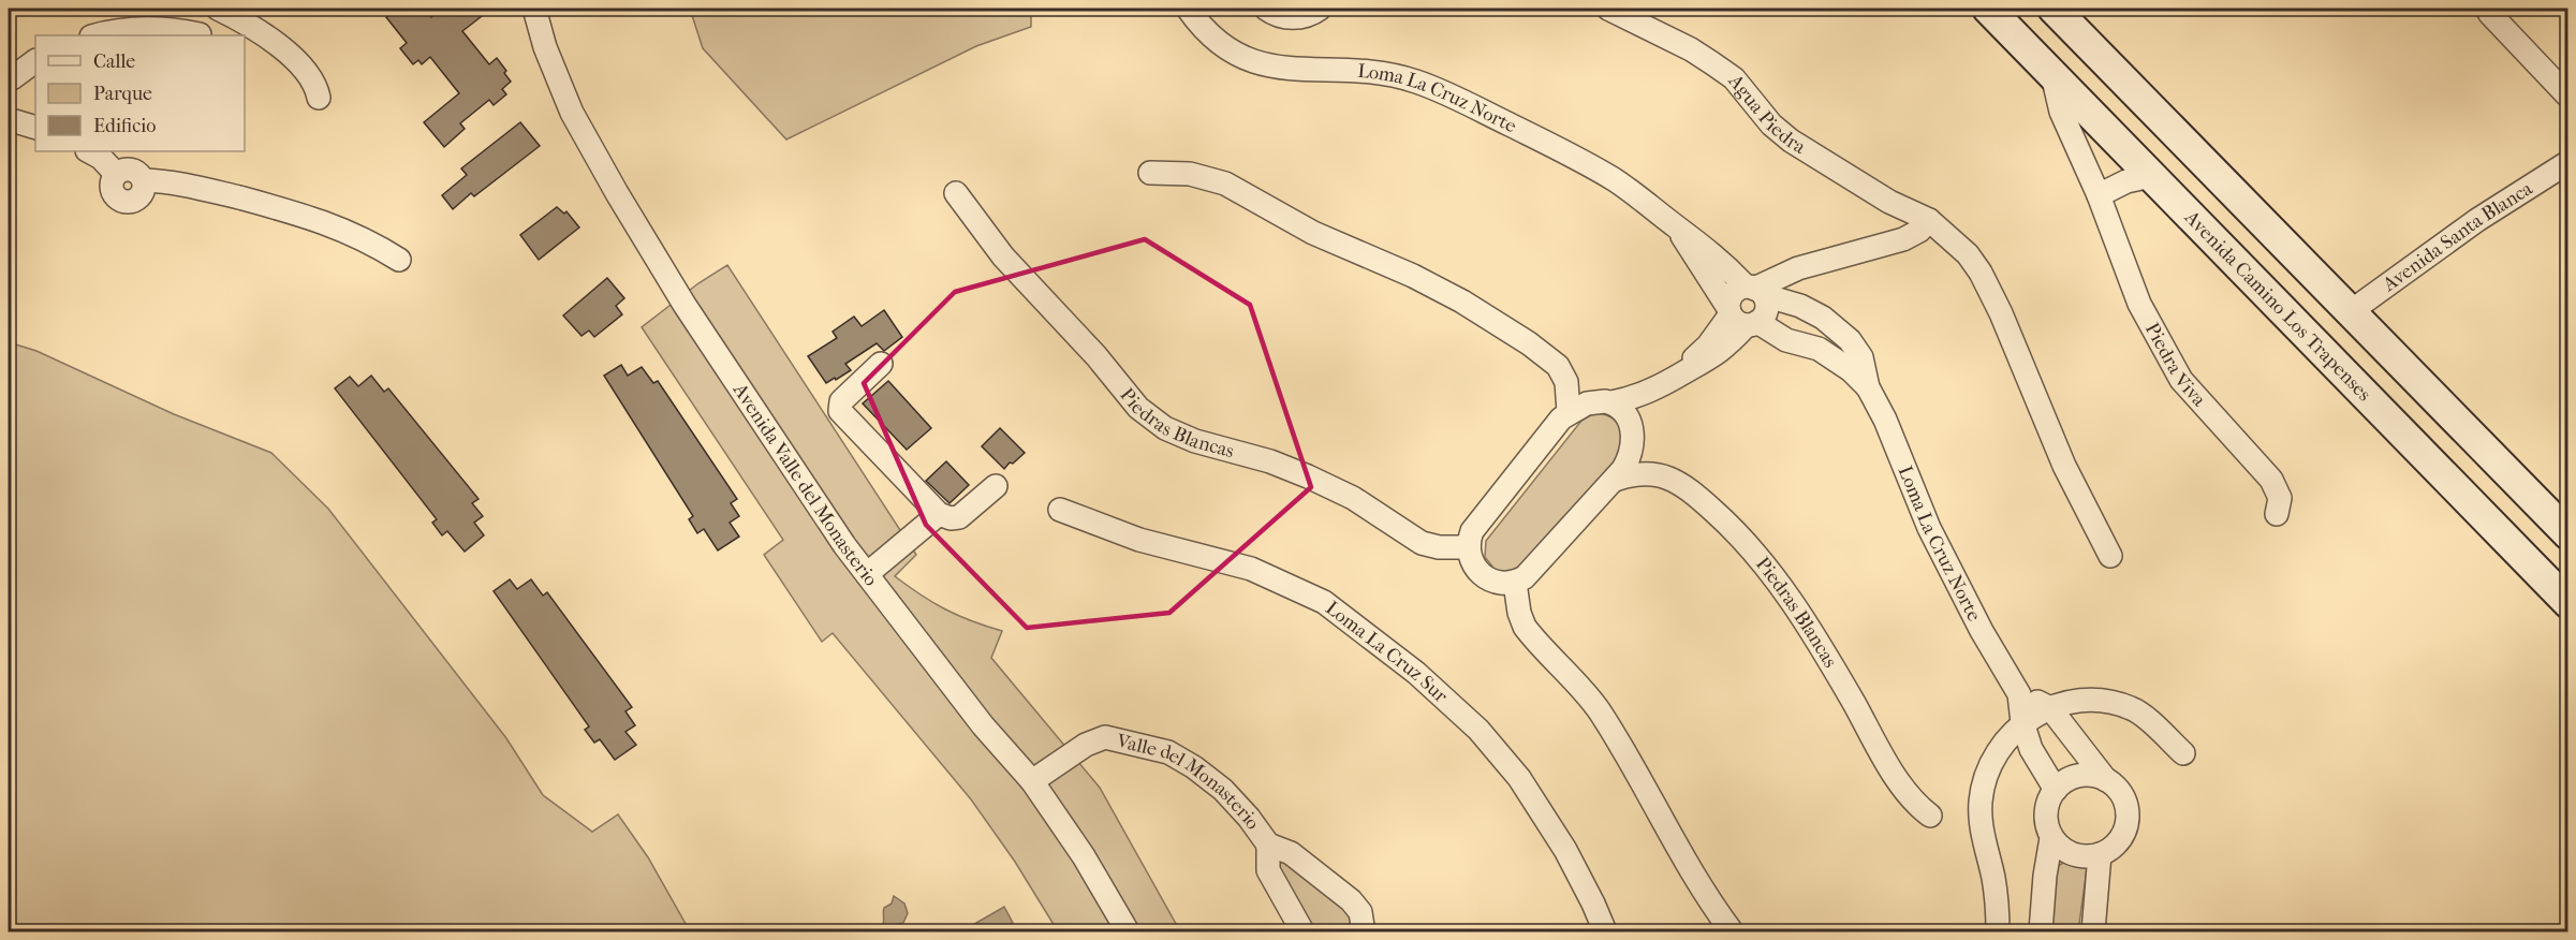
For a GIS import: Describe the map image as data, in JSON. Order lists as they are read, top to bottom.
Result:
{
  "streets": {
    "main road": ["Avenida Camino Los Trapenses"],
    "street": [
      "Loma La Cruz Norte",
      "Agua Piedra",
      "Avenida Santa Blanca",
      "Piedra Viva",
      "Piedras Blancas",
      "Avenida Valle del Monasterio",
      "Loma La Cruz Sur",
      "Valle del Monasterio"
    ]
  },
  "crossings": [
    ["Avenida Camino Los Trapenses", "Piedra Viva"],
    ["Avenida Valle del Monasterio", "Valle del Monasterio"]
  ],
  "legend": ["Calle", "Parque", "Edificio"]
}
